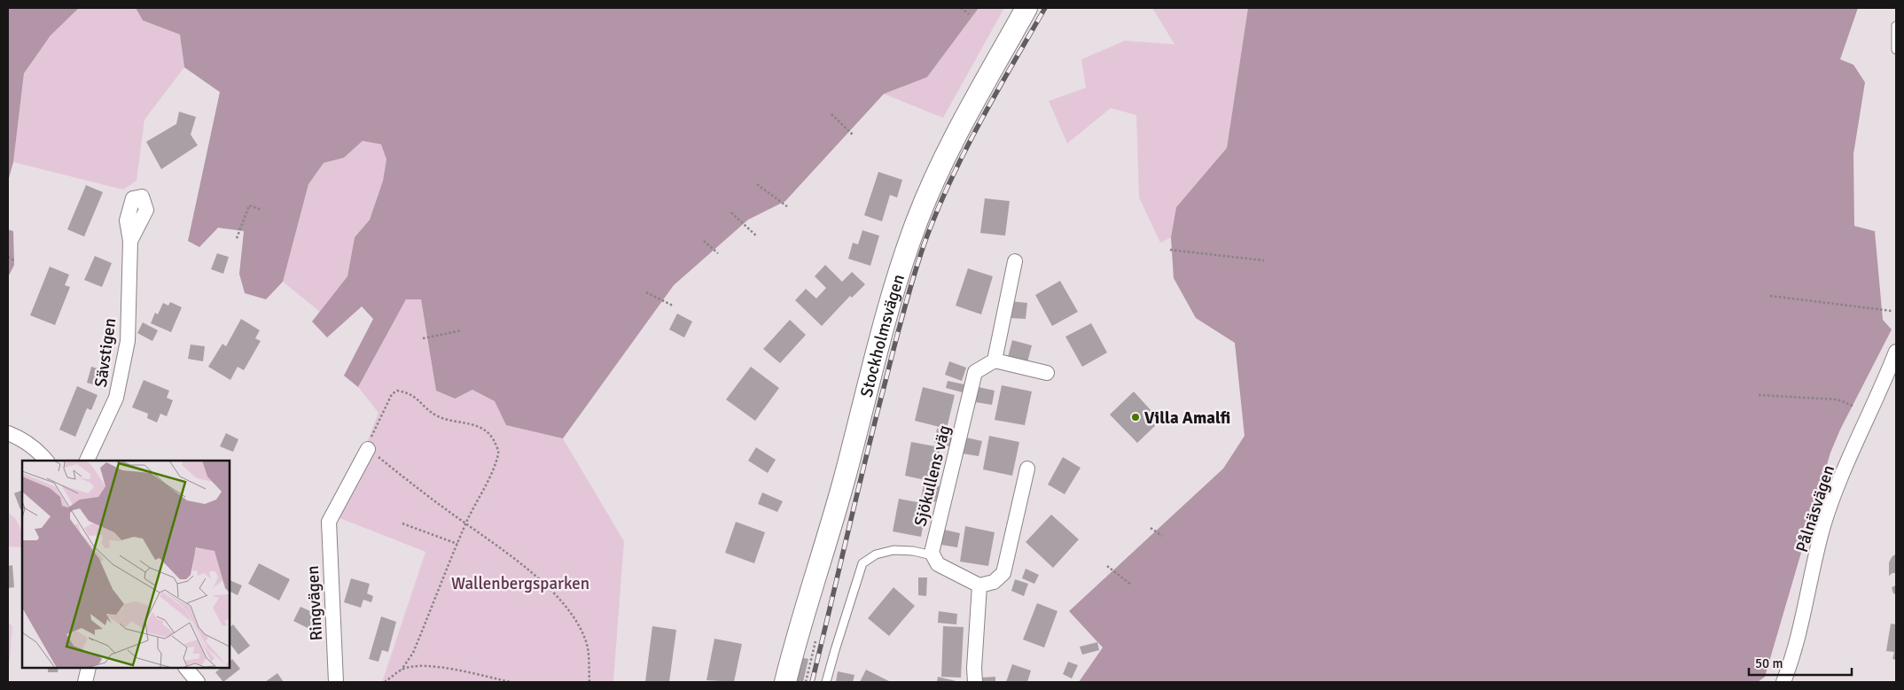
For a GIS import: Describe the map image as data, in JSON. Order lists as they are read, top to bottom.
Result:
{
  "streets": {
    "main road": ["Stockholmsvägen"],
    "street": [
      "Sävstigen",
      "Sjökullens väg",
      "Pålnäsvägen",
      "Ringvägen"
    ]
  },
  "parks": ["Wallenbergsparken"],
  "places": ["Villa Amalfi"],
  "scale_bar": "50 m"
}
